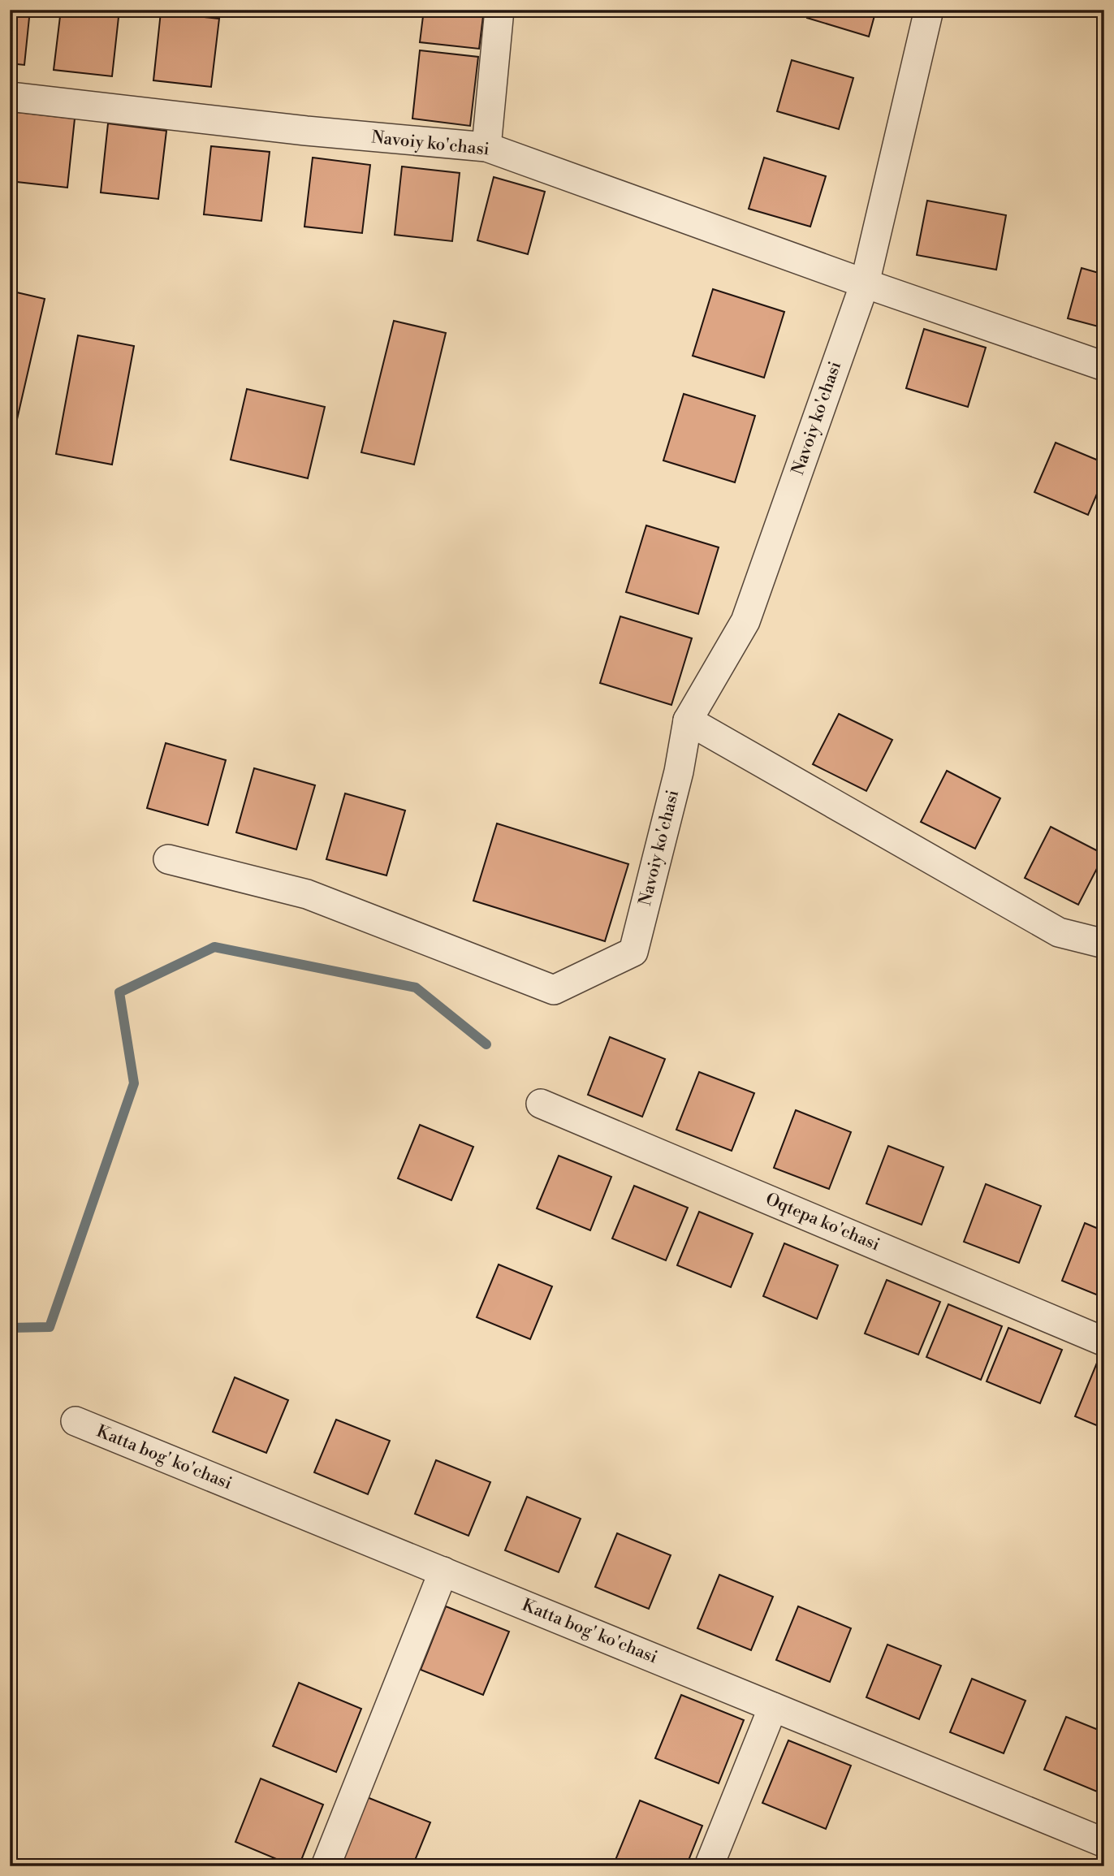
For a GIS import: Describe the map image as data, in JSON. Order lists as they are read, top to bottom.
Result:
{
  "streets": {
    "street": ["Navoiy ko'chasi", "Oqtepa ko'chasi", "Katta bog' ko'chasi"]
  }
}
